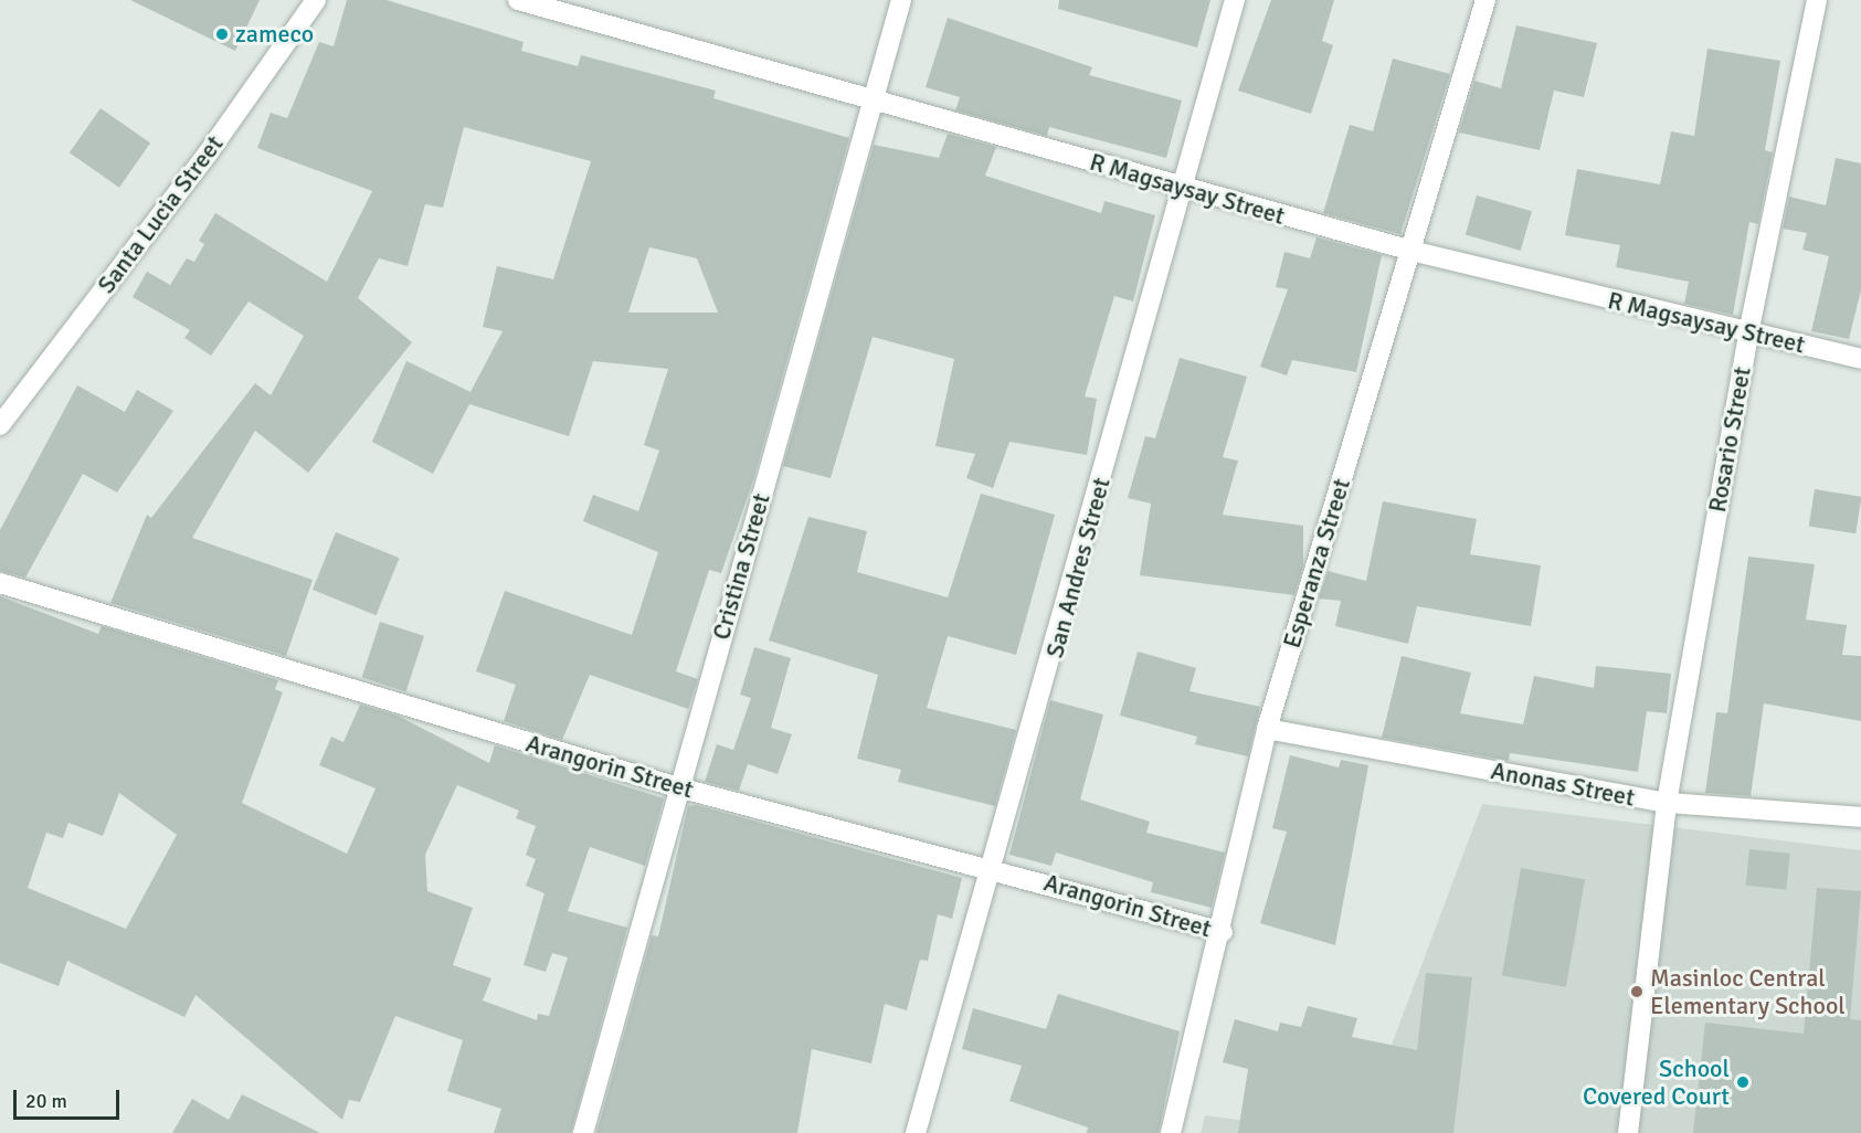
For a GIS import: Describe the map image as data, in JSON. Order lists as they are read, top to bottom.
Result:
{
  "streets": {
    "street": [
      "R Magsaysay Street",
      "Santa Lucia Street",
      "Rosario Street",
      "Esperanza Street",
      "Cristina Street",
      "San Andres Street",
      "Arangorin Street",
      "Anonas Street"
    ]
  },
  "crossings": [
    ["R Magsaysay Street", "Rosario Street"],
    ["R Magsaysay Street", "Esperanza Street"],
    ["R Magsaysay Street", "Cristina Street"],
    ["R Magsaysay Street", "San Andres Street"],
    ["Rosario Street", "Anonas Street"],
    ["Esperanza Street", "Arangorin Street"],
    ["Esperanza Street", "Anonas Street"],
    ["Cristina Street", "Arangorin Street"],
    ["San Andres Street", "Arangorin Street"]
  ],
  "places": ["zameco", "Masinloc Central Elementary School", "School Covered Court"],
  "scale_bar": "20 m"
}
